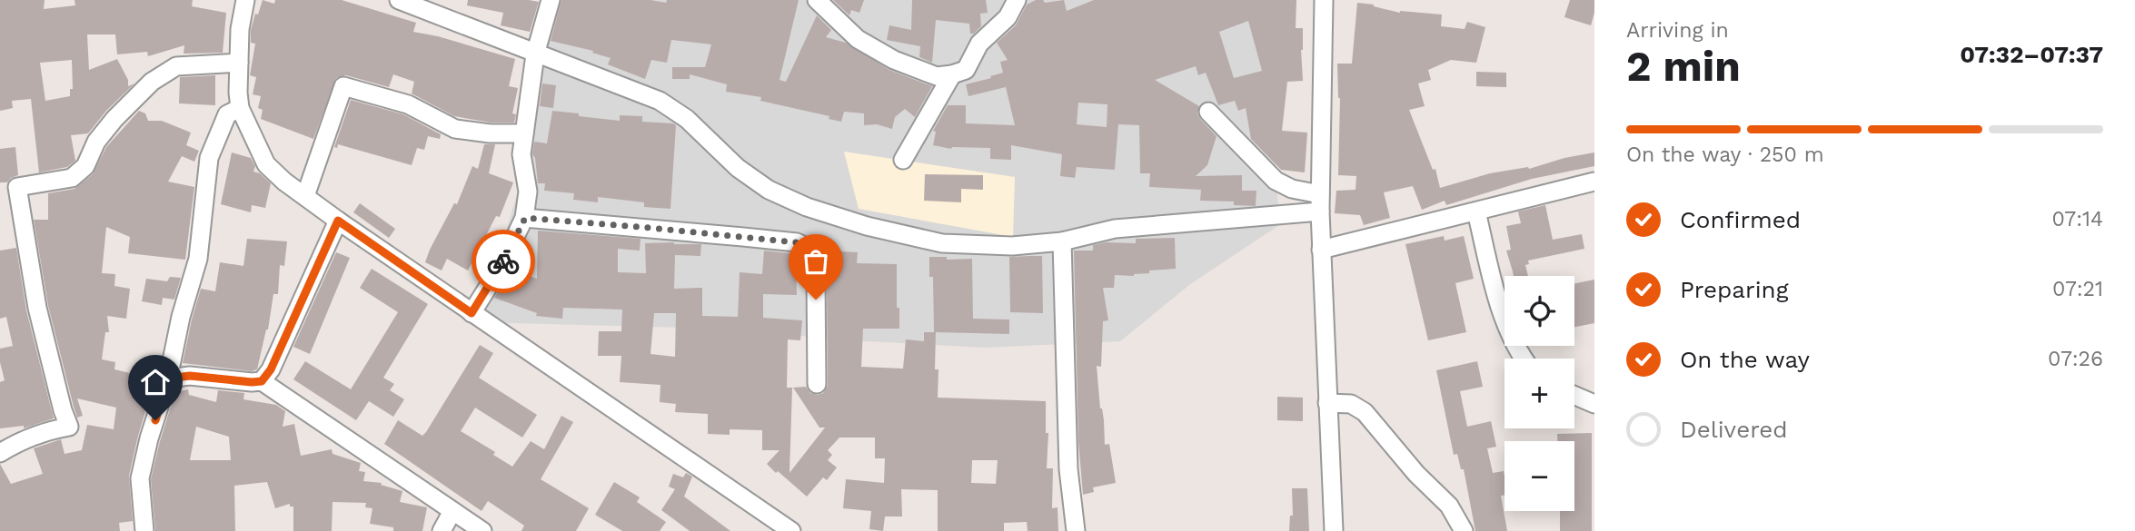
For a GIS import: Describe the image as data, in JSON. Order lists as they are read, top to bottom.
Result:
{
  "page": {
    "heading": ["2 min", "Arriving in", "07:32–07:37"],
    "bar": "On the way · 250 m",
    "list": [
      ["Confirmed", "07:14"],
      ["Preparing", "07:21"],
      ["On the way", "07:26"],
      "Delivered"
    ],
    "map_buttons": ["+", "−"]
  }
}
